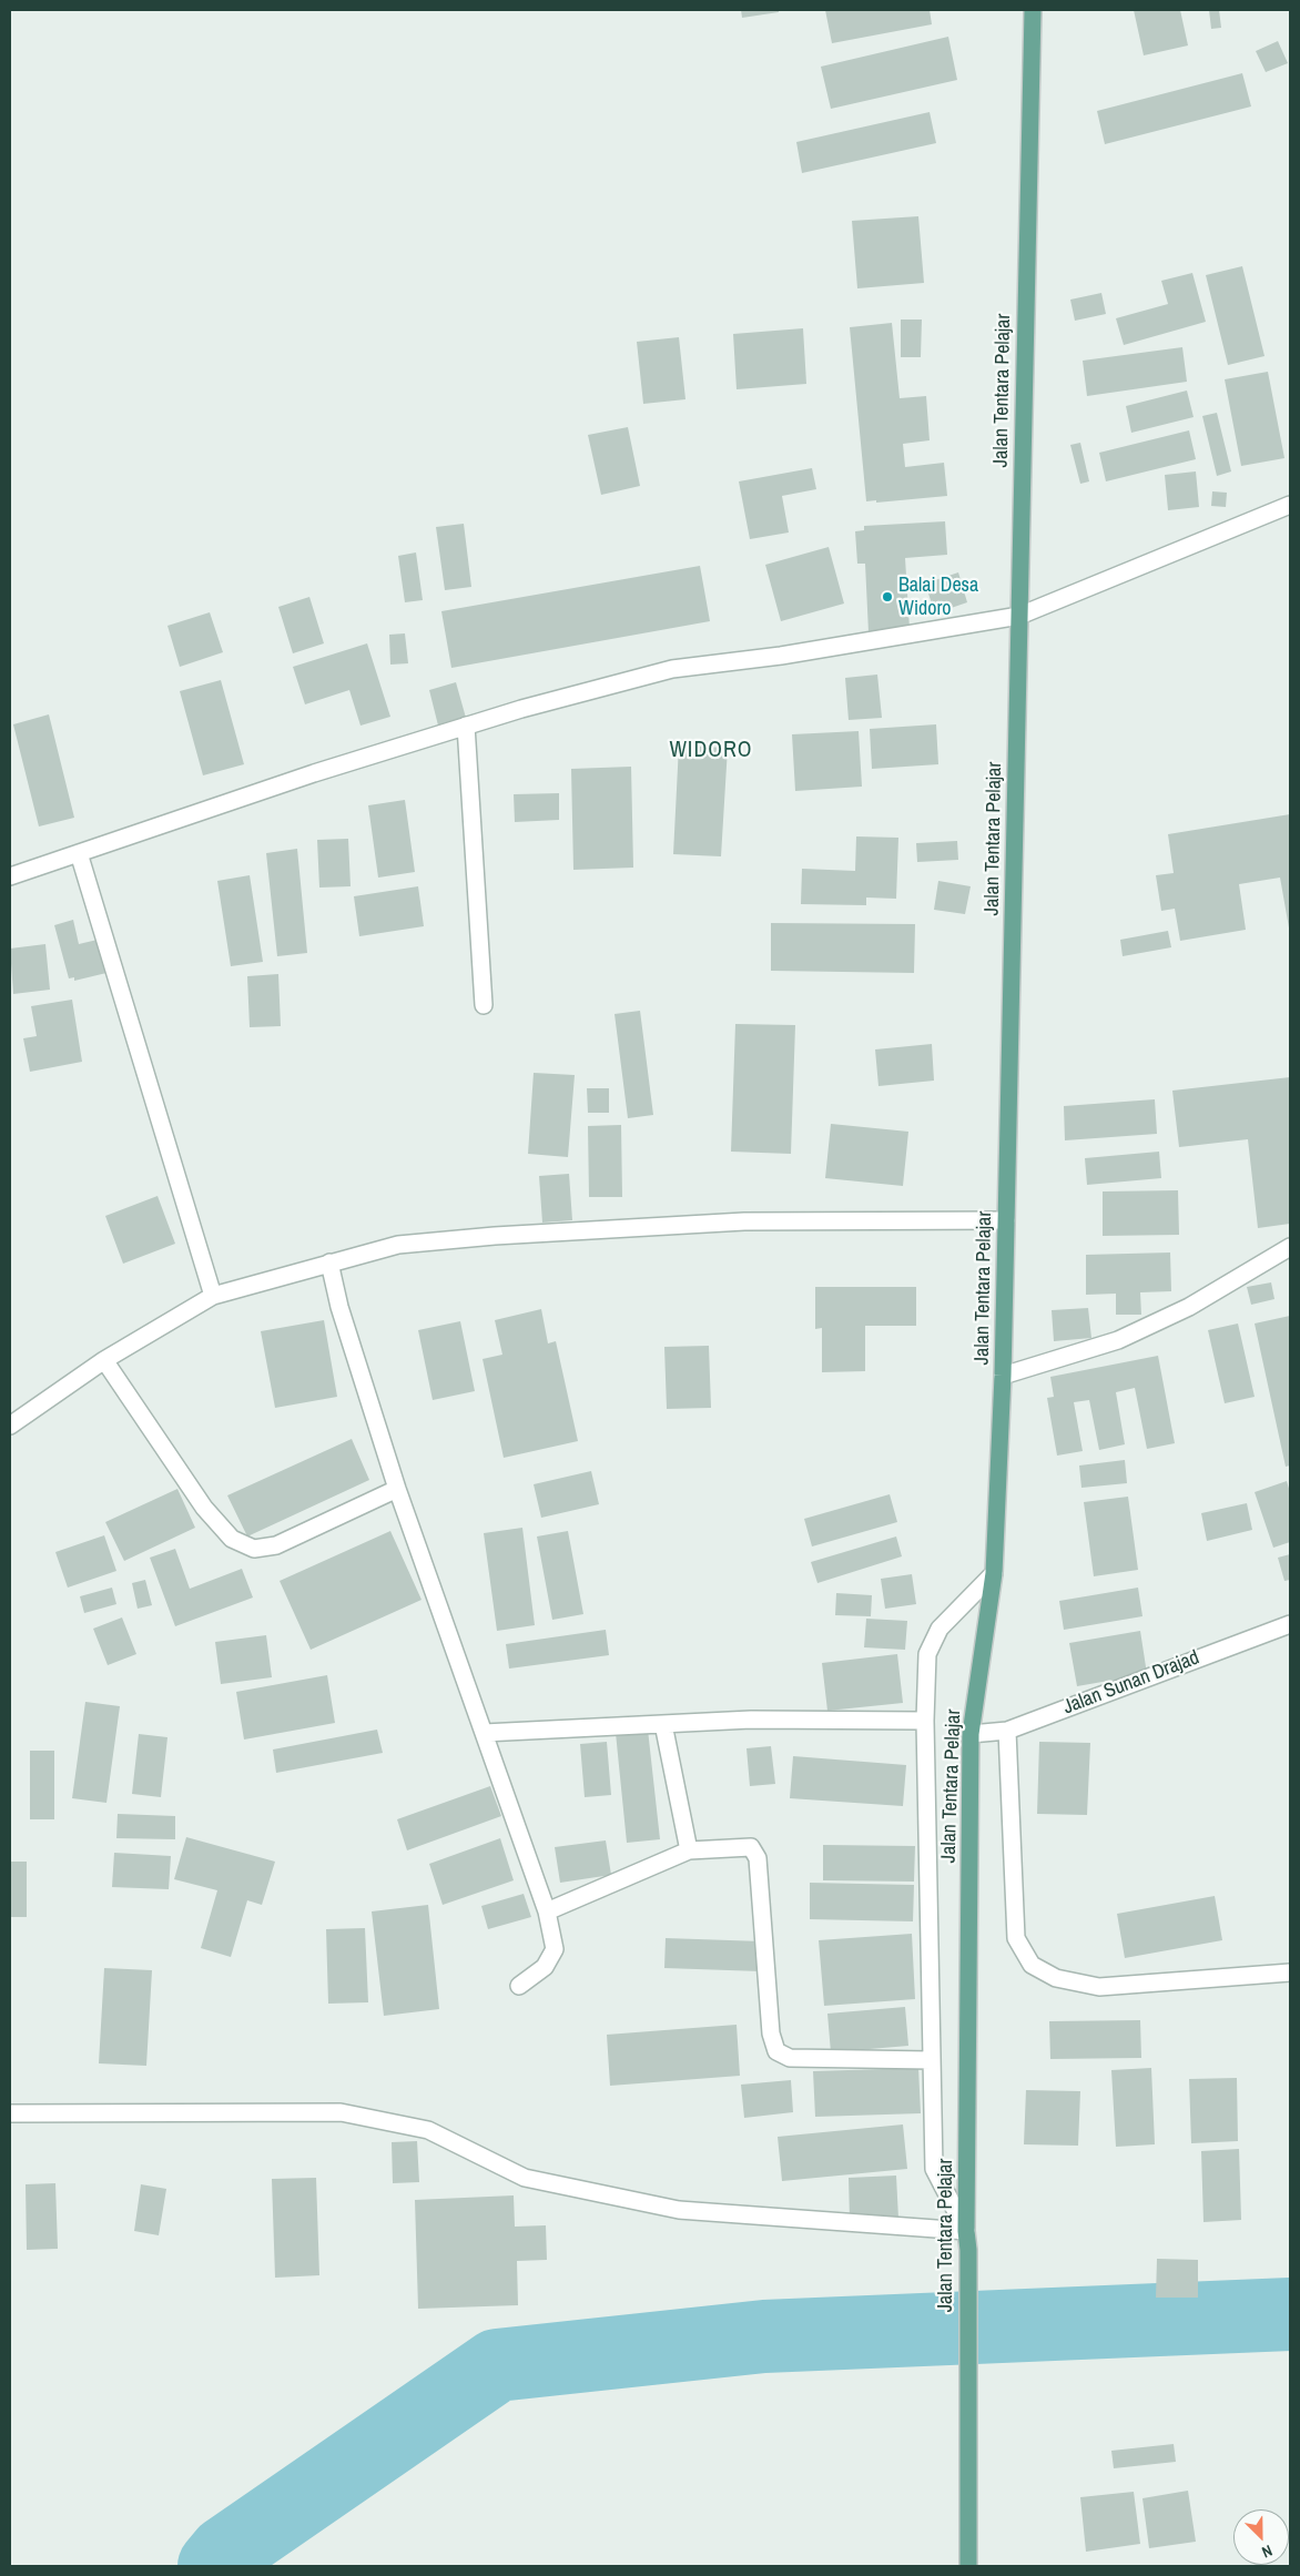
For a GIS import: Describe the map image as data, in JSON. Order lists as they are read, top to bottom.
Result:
{
  "streets": {
    "main road": ["Jalan Tentara Pelajar"],
    "street": ["Jalan Sunan Drajad"]
  },
  "crossings": [
    ["Jalan Tentara Pelajar", "Jalan Sunan Drajad"]
  ],
  "districts": ["WIDORO"],
  "places": ["Balai Desa Widoro"],
  "north": "bottom right"
}
